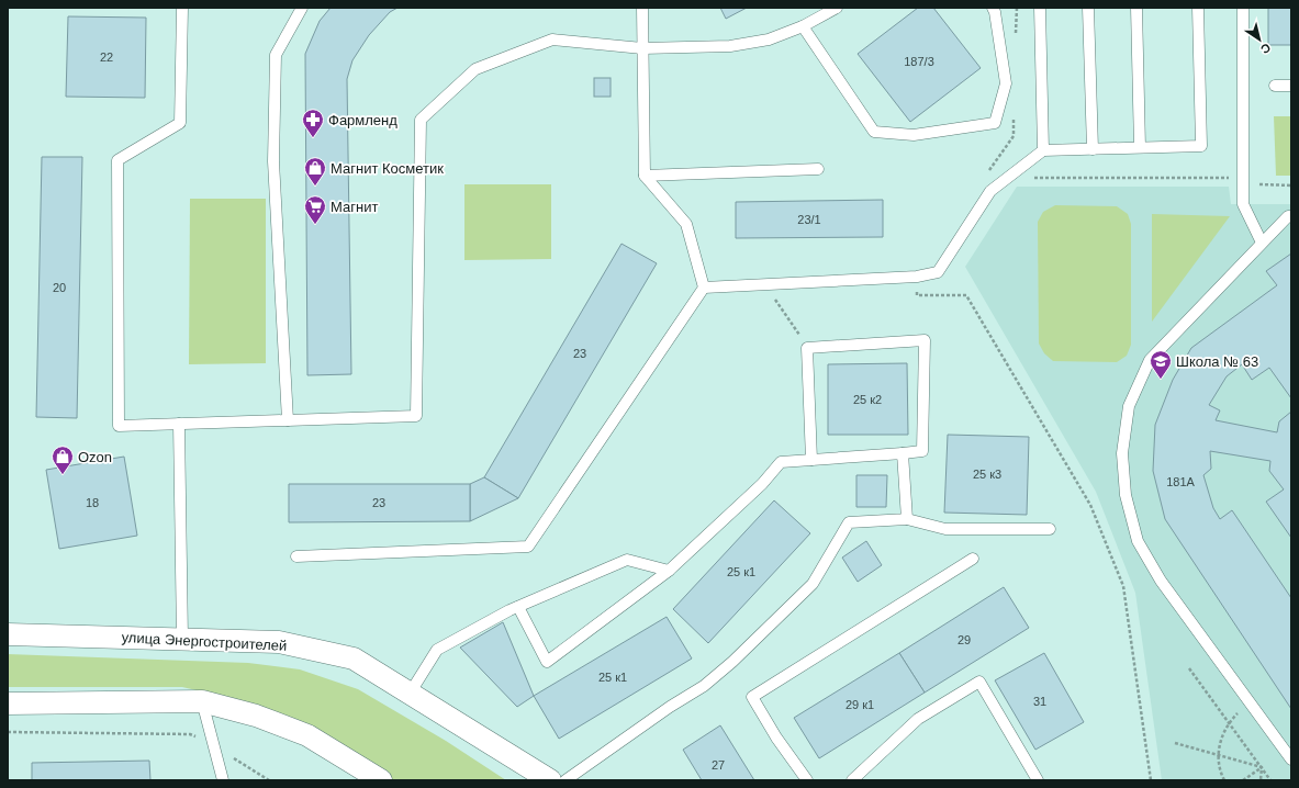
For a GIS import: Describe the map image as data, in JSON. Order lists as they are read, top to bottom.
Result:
{
  "streets": {
    "street": ["улица Энергостроителей"]
  },
  "places": {
    "pharmacy": ["Фармленд"],
    "shop": ["Магнит Косметик", "Ozon"],
    "supermarket": ["Магнит"],
    "school or university": ["Школа № 63"]
  },
  "house_numbers": [
    "22",
    "187/3",
    "23/1",
    "20",
    "23",
    "25 к2",
    "25 к3",
    "181А",
    "18",
    "23",
    "25 к1",
    "29",
    "25 к1",
    "31",
    "29 к1",
    "27"
  ],
  "north": "bottom right"
}
